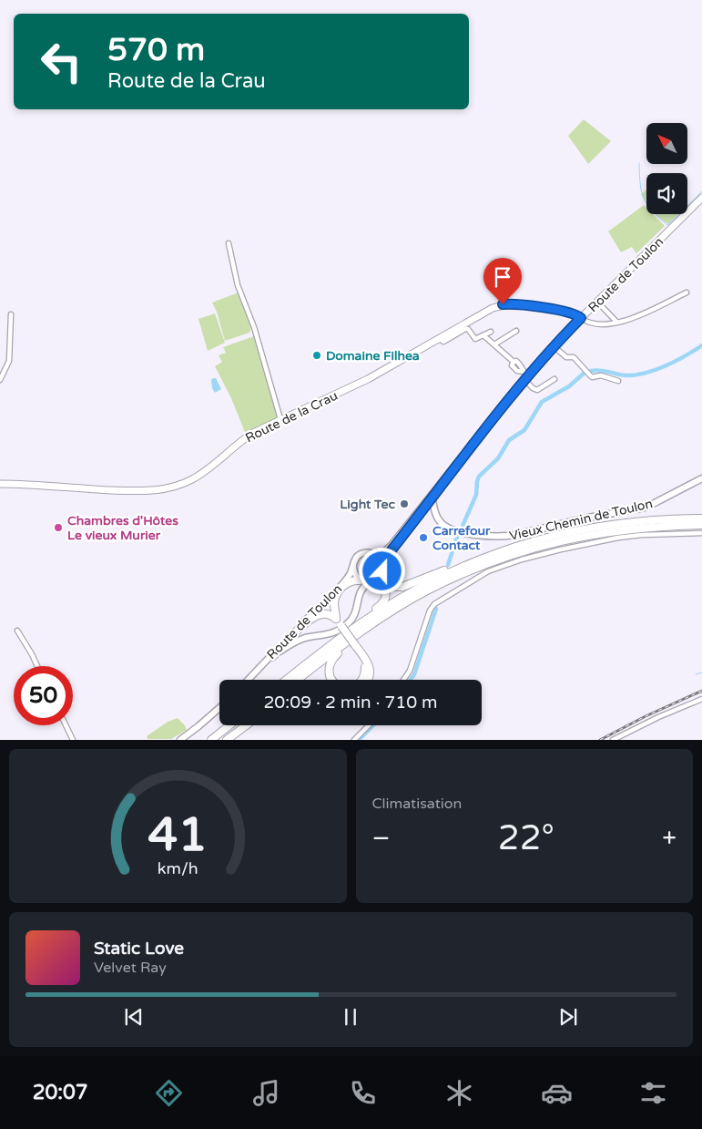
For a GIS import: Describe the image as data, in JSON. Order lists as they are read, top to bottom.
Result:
{
  "streets": {
    "main road": ["Route de Toulon", "Route de la Crau", "Vieux Chemin de Toulon"]
  },
  "crossings": [
    ["Route de Toulon", "Route de la Crau"],
    ["Route de Toulon", "Vieux Chemin de Toulon"]
  ],
  "places": [
    "Domaine Filhea",
    "Light Tec",
    "Chambres d'Hôtes Le vieux Murier",
    "Carrefour Contact"
  ],
  "north": "top left",
  "page": {
    "turn": ["570 m", "Route de la Crau"],
    "limit": "50",
    "trip": "20:09 · 2 min · 710 m",
    "tile": "Climatisation",
    "heat": ["−", "22°", "+"],
    "song": ["Static Love", "Velvet Ray"],
    "tabs": "20:07",
    "gauge": ["41", "km/h"]
  }
}
